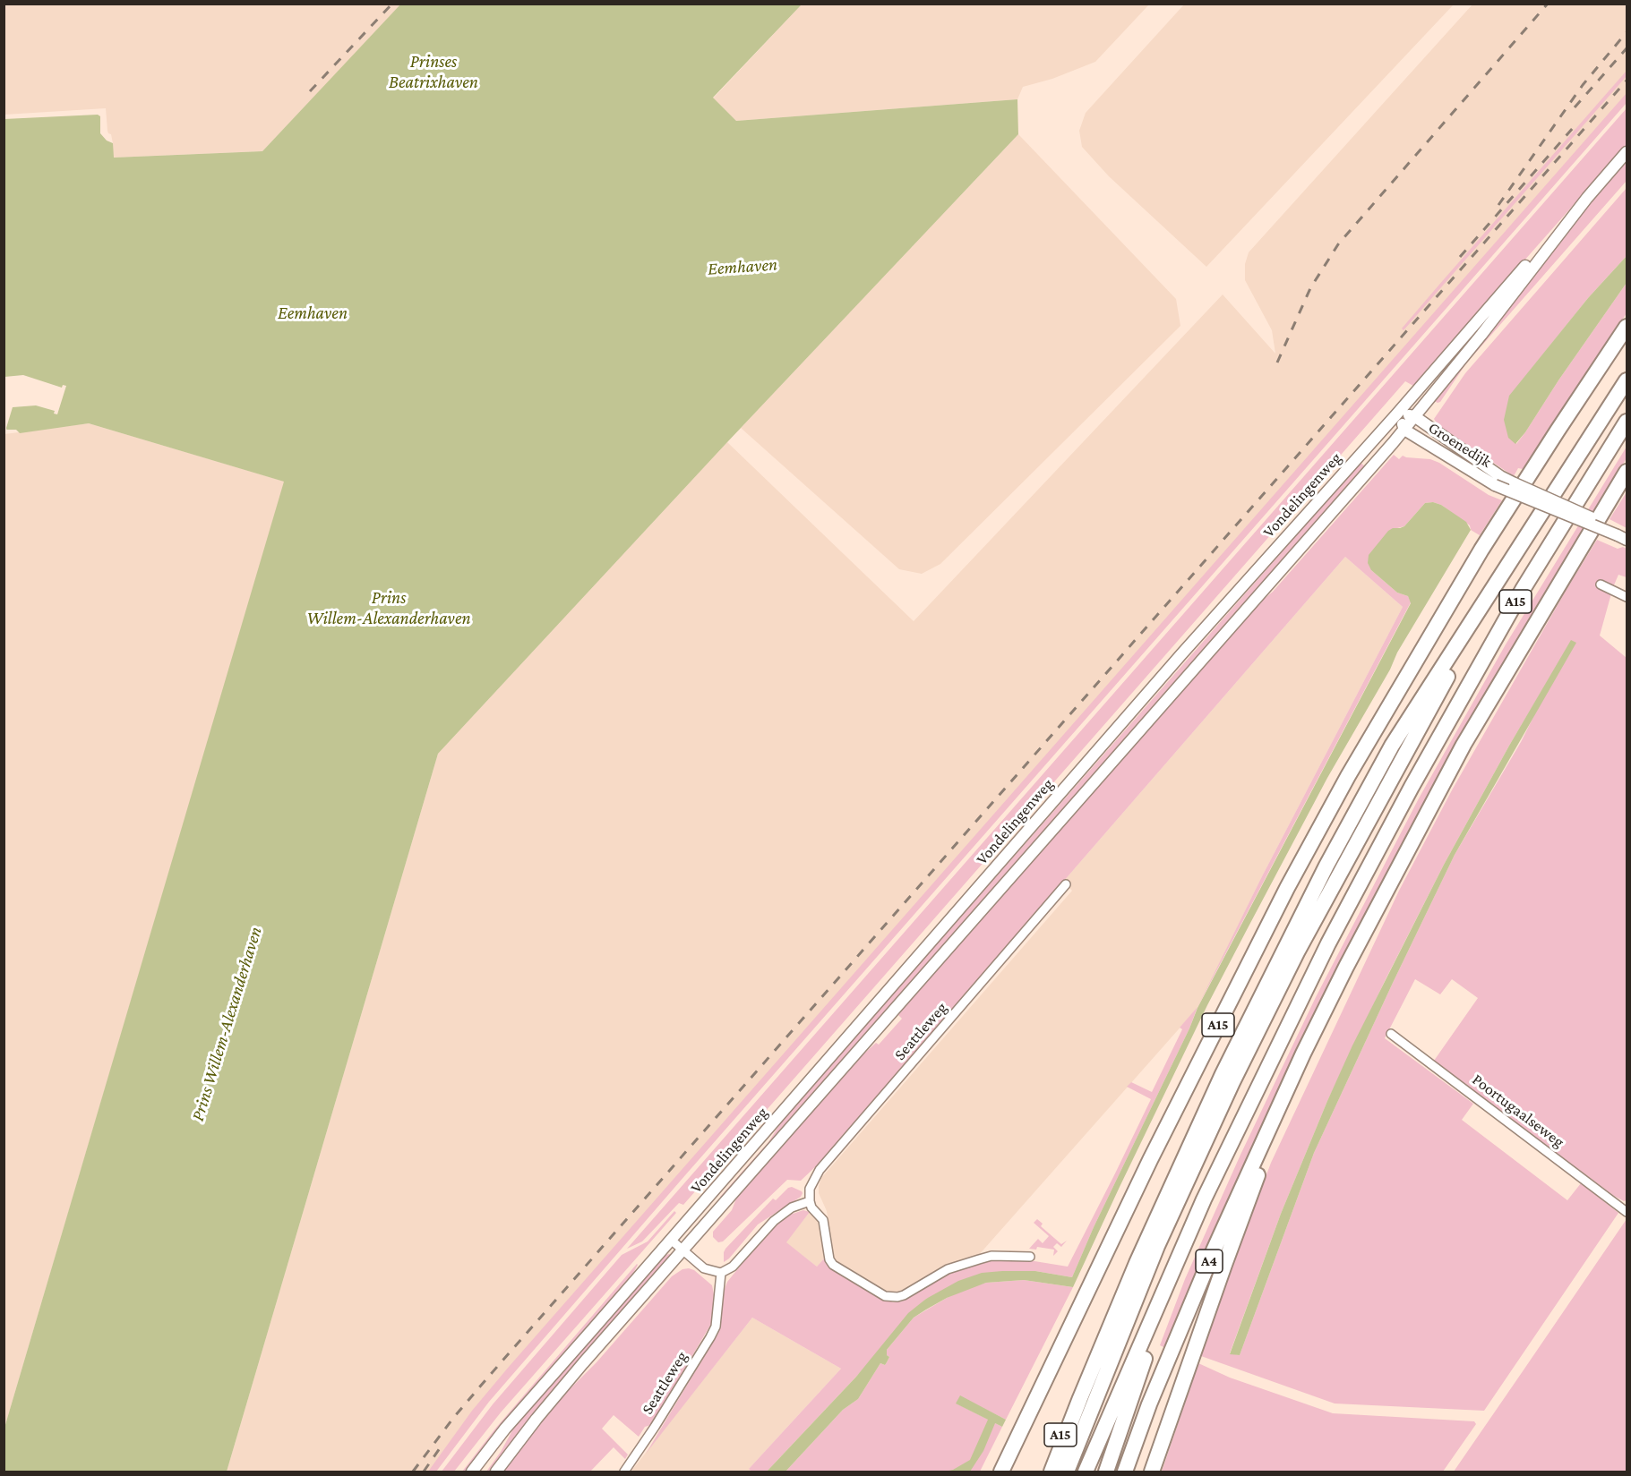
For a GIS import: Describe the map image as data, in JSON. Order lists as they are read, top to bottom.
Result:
{
  "streets": {
    "highway": ["A15", "A4"],
    "main road": ["Groenedijk", "Vondelingenweg"],
    "street": ["Seattleweg", "Poortugaalseweg"]
  },
  "crossings": [
    ["Groenedijk", "Vondelingenweg"],
    ["A15", "A4"]
  ],
  "water": ["Prinses Beatrixhaven", "Eemhaven", "Prins Willem-Alexanderhaven"]
}
